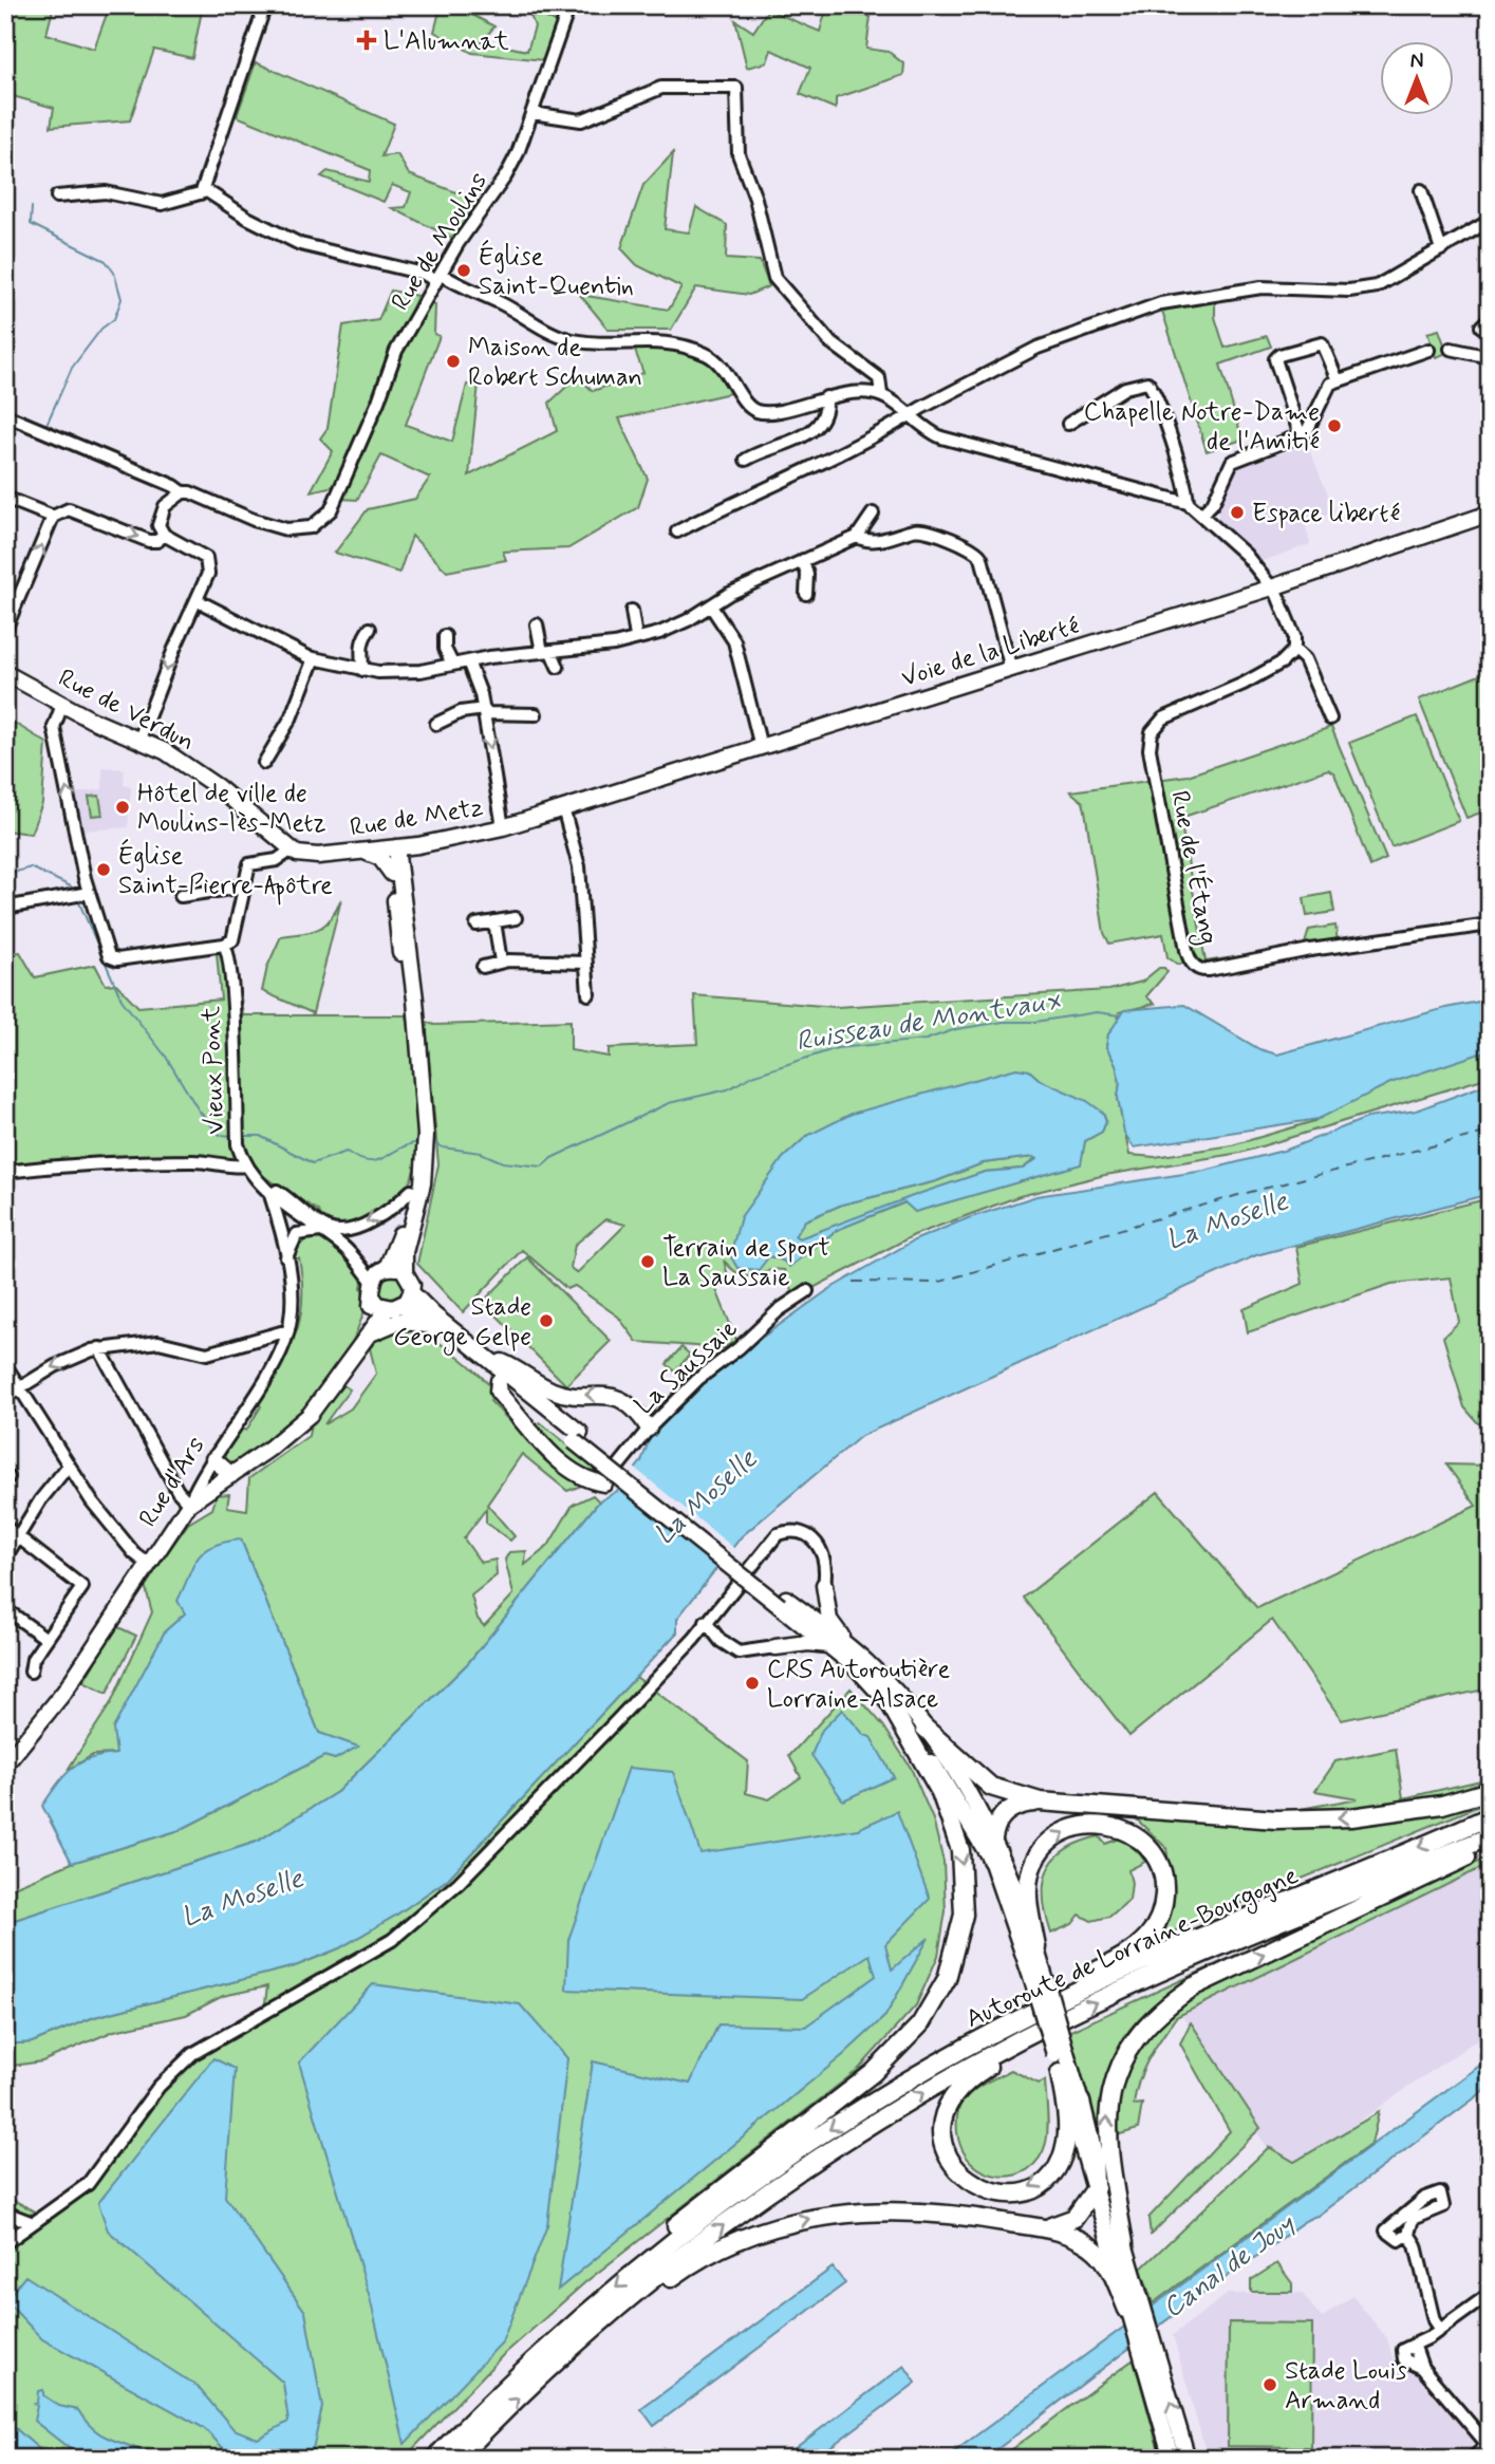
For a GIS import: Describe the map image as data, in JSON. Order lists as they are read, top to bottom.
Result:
{
  "streets": {
    "highway": ["Autoroute de Lorraine-Bourgogne"],
    "main road": [
      "Voie de la Liberté",
      "Rue de Verdun",
      "Rue de Metz",
      "Rue d'Ars"
    ],
    "street": [
      "Rue de Moulins",
      "Rue de l'Étang",
      "Vieux Pont",
      "La Saussaie"
    ]
  },
  "crossings": [
    ["Voie de la Liberté", "Rue de Metz"],
    ["Rue de Verdun", "Rue de Metz"],
    ["Vieux Pont", "Rue d'Ars"]
  ],
  "water": ["Ruisseau de Montvaux", "La Moselle", "Canal de Jouy"],
  "places": {
    "health": ["L'Alumnat"],
    "other": [
      "Église Saint-Quentin",
      "Maison de Robert Schuman",
      "Chapelle Notre-Dame de l'Amitié",
      "Espace liberté",
      "Hôtel de ville de Moulins-lès-Metz",
      "Église Saint-Pierre-Apôtre",
      "Terrain de sport La Saussaie",
      "Stade George Gelpe",
      "CRS Autoroutière Lorraine-Alsace",
      "Stade Louis Armand"
    ]
  },
  "north": "top"
}
